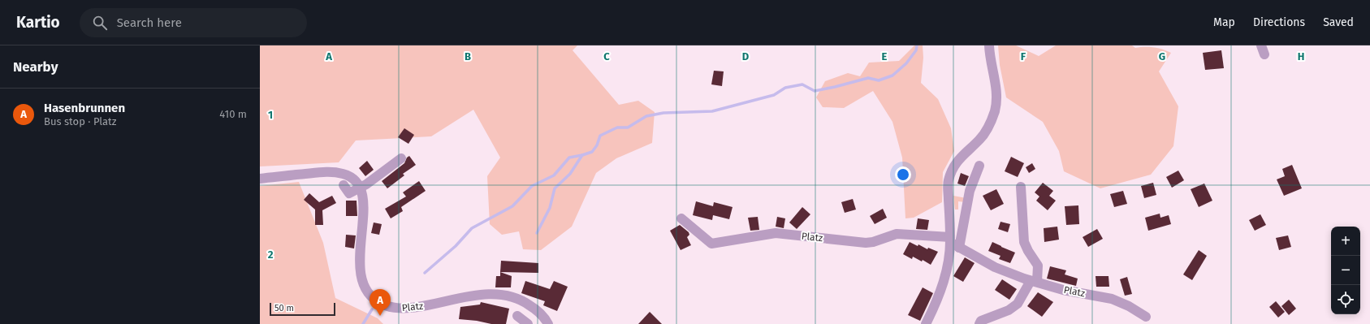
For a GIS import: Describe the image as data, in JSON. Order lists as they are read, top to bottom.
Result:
{
  "streets": {
    "street": ["Platz"]
  },
  "scale_bar": "50 m",
  "page": {
    "header": "Kartio",
    "search": "Search here",
    "nav": ["Map", "Directions", "Saved"],
    "heading": "Nearby",
    "list": [
      {
        "mark": "A",
        "name": "Hasenbrunnen",
        "note": "Bus stop · Platz",
        "value": "410 m"
      }
    ],
    "map_buttons": ["+", "−"],
    "pins": "A",
    "scale": "50 m"
  },
  "grid": {
    "columns": [
      "A",
      "B",
      "C",
      "D",
      "E",
      "F",
      "G",
      "H"
    ],
    "rows": ["1", "2"]
  }
}
